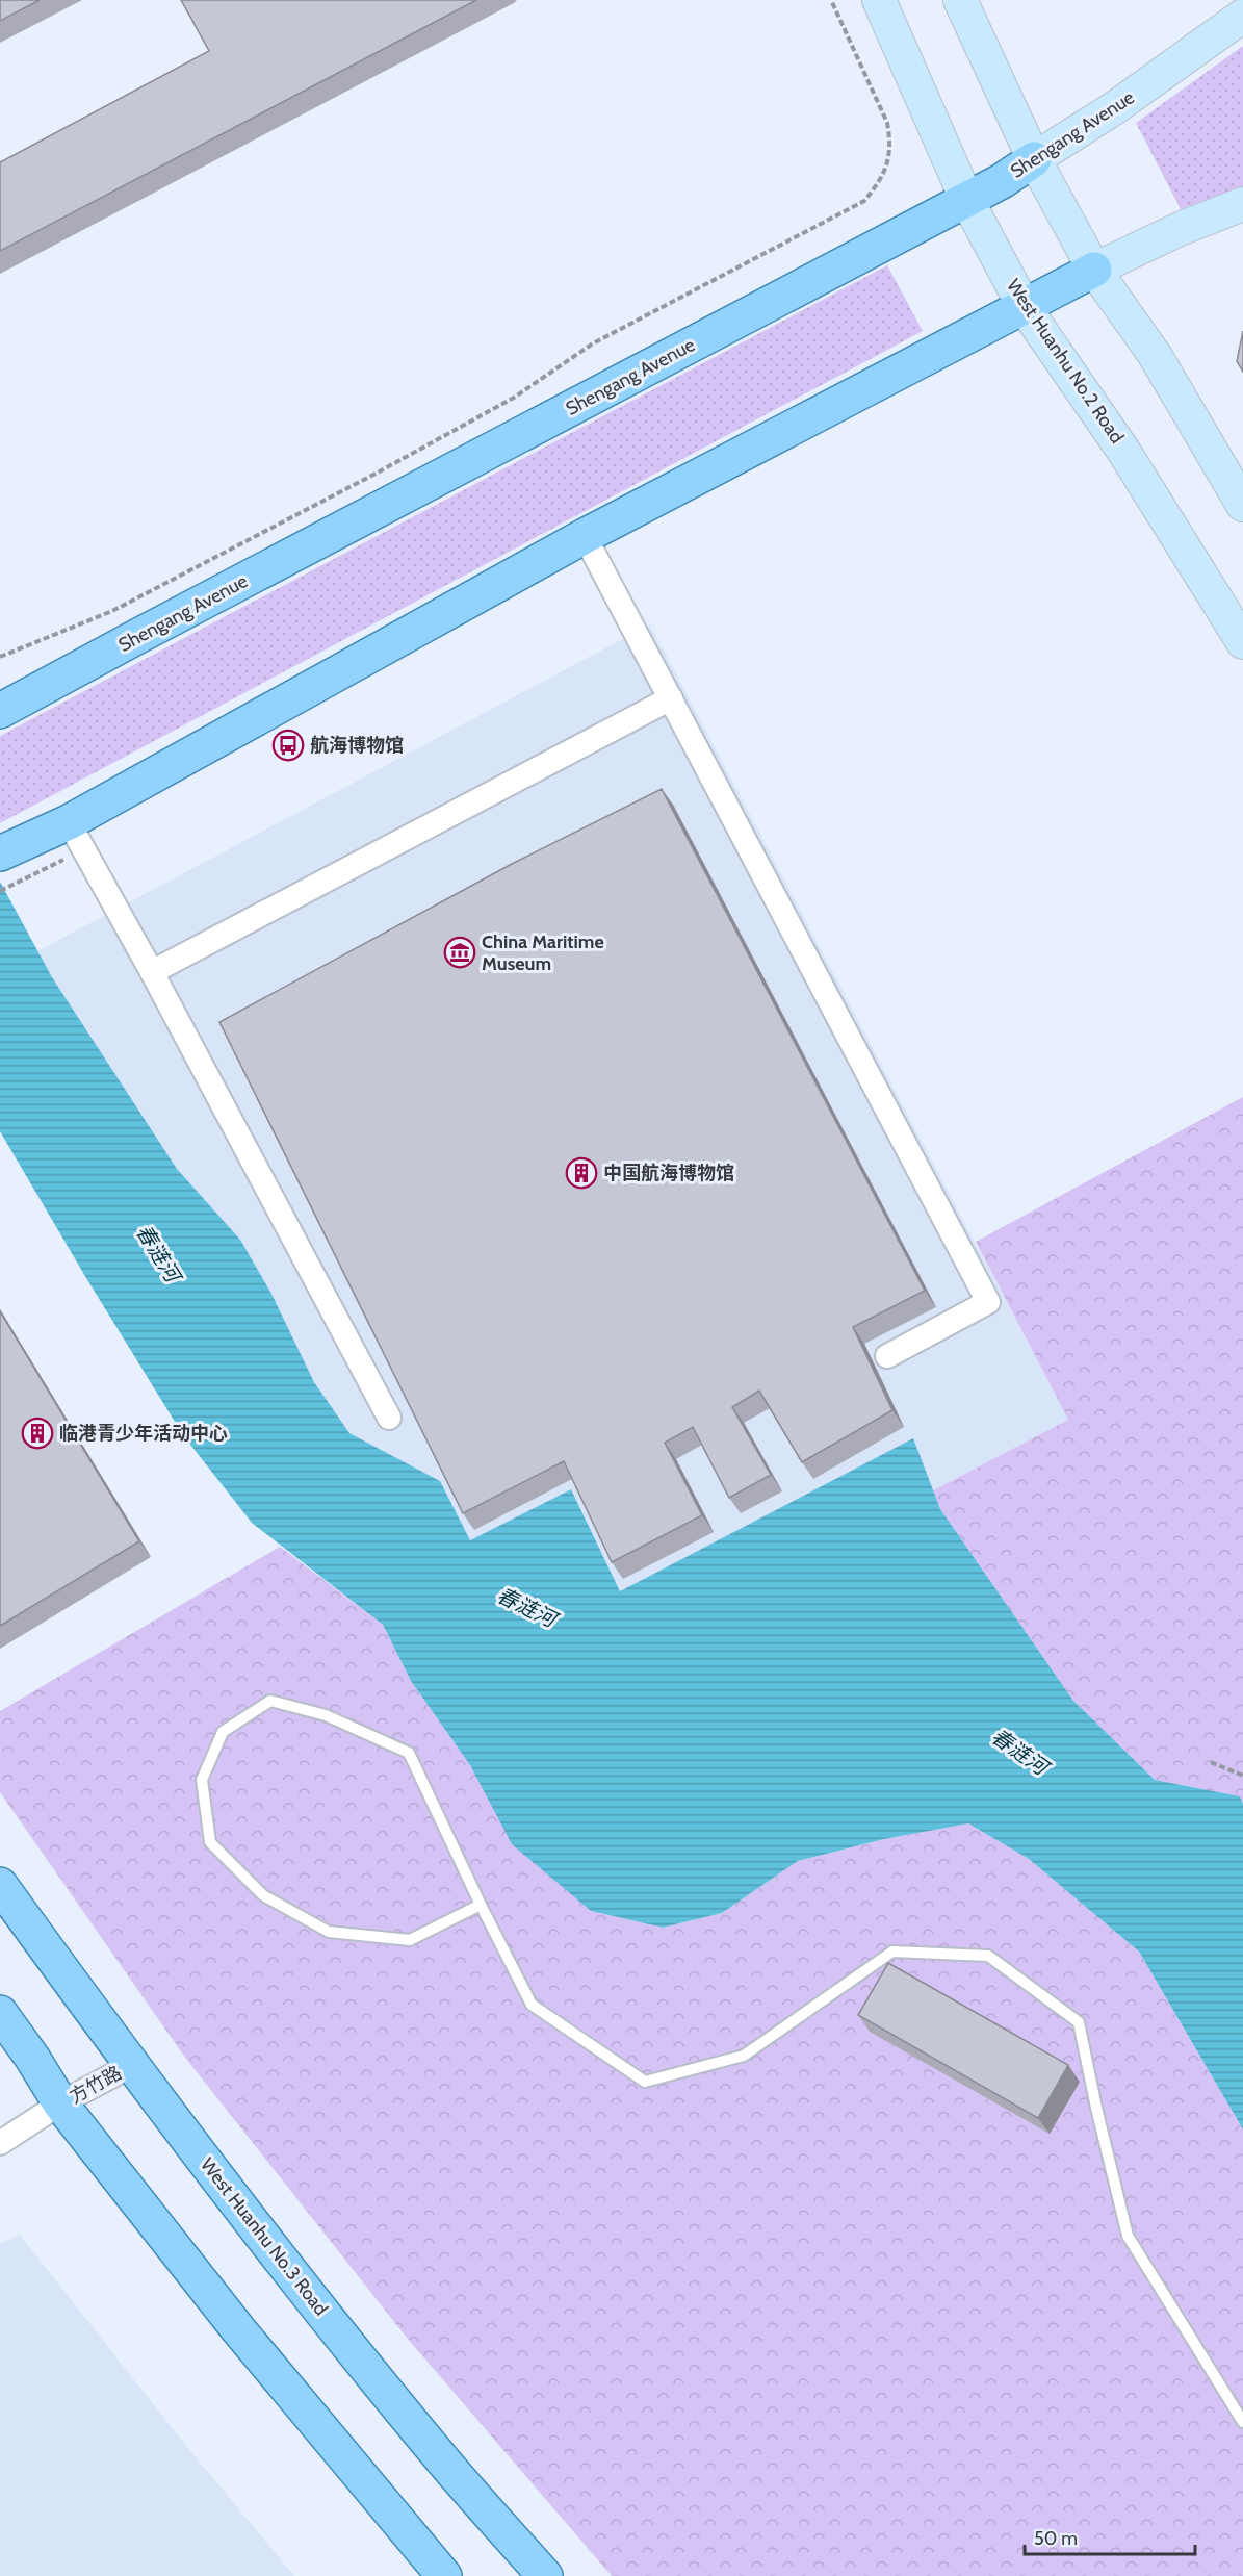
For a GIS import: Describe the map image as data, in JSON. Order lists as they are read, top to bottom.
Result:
{
  "streets": {
    "main road": ["Shengang Avenue", "West Huanhu No.2 Road", "West Huanhu No.3 Road"],
    "street": ["方竹路"]
  },
  "crossings": [
    ["Shengang Avenue", "West Huanhu No.2 Road"],
    ["方竹路", "West Huanhu No.3 Road"]
  ],
  "water": ["春涟河"],
  "places": {
    "bus stop": ["航海博物馆"],
    "museum": ["China Maritime Museum"],
    "building": ["中国航海博物馆", "临港青少年活动中心"]
  },
  "scale_bar": "50 m"
}
